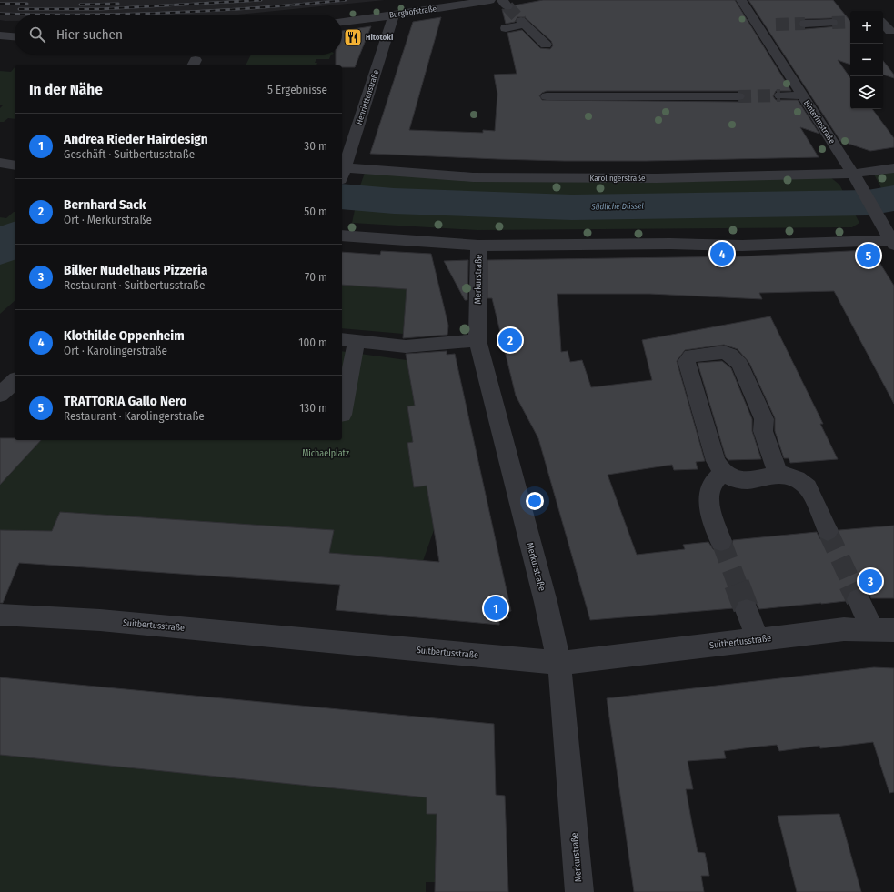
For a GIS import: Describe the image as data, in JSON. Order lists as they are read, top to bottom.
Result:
{
  "streets": {
    "street": [
      "Burghofstraße",
      "Henriettenstraße",
      "Binterimstraße",
      "Karolingerstraße",
      "Merkurstraße",
      "Suitbertusstraße"
    ]
  },
  "crossings": [
    ["Burghofstraße", "Henriettenstraße"],
    ["Binterimstraße", "Karolingerstraße"],
    ["Merkurstraße", "Suitbertusstraße"]
  ],
  "water": ["Südliche Düssel"],
  "parks": ["Michaelplatz"],
  "places": {
    "restaurant": ["Hitotoki"]
  },
  "page": {
    "map_buttons": ["+", "−"],
    "search": "Hier suchen",
    "heading": ["In der Nähe", "5 Ergebnisse"],
    "list": [
      {
        "mark": "1",
        "name": "Andrea Rieder Hairdesign",
        "note": "Geschäft · Suitbertusstraße",
        "value": "30 m"
      },
      {
        "mark": "2",
        "name": "Bernhard Sack",
        "note": "Ort · Merkurstraße",
        "value": "50 m"
      },
      {
        "mark": "3",
        "name": "Bilker Nudelhaus Pizzeria",
        "note": "Restaurant · Suitbertusstraße",
        "value": "70 m"
      },
      {
        "mark": "4",
        "name": "Klothilde Oppenheim",
        "note": "Ort · Karolingerstraße",
        "value": "100 m"
      },
      {
        "mark": "5",
        "name": "TRATTORIA Gallo Nero",
        "note": "Restaurant · Karolingerstraße",
        "value": "130 m"
      }
    ],
    "pins": [
      "4",
      "5",
      "2",
      "3",
      "1"
    ]
  }
}
